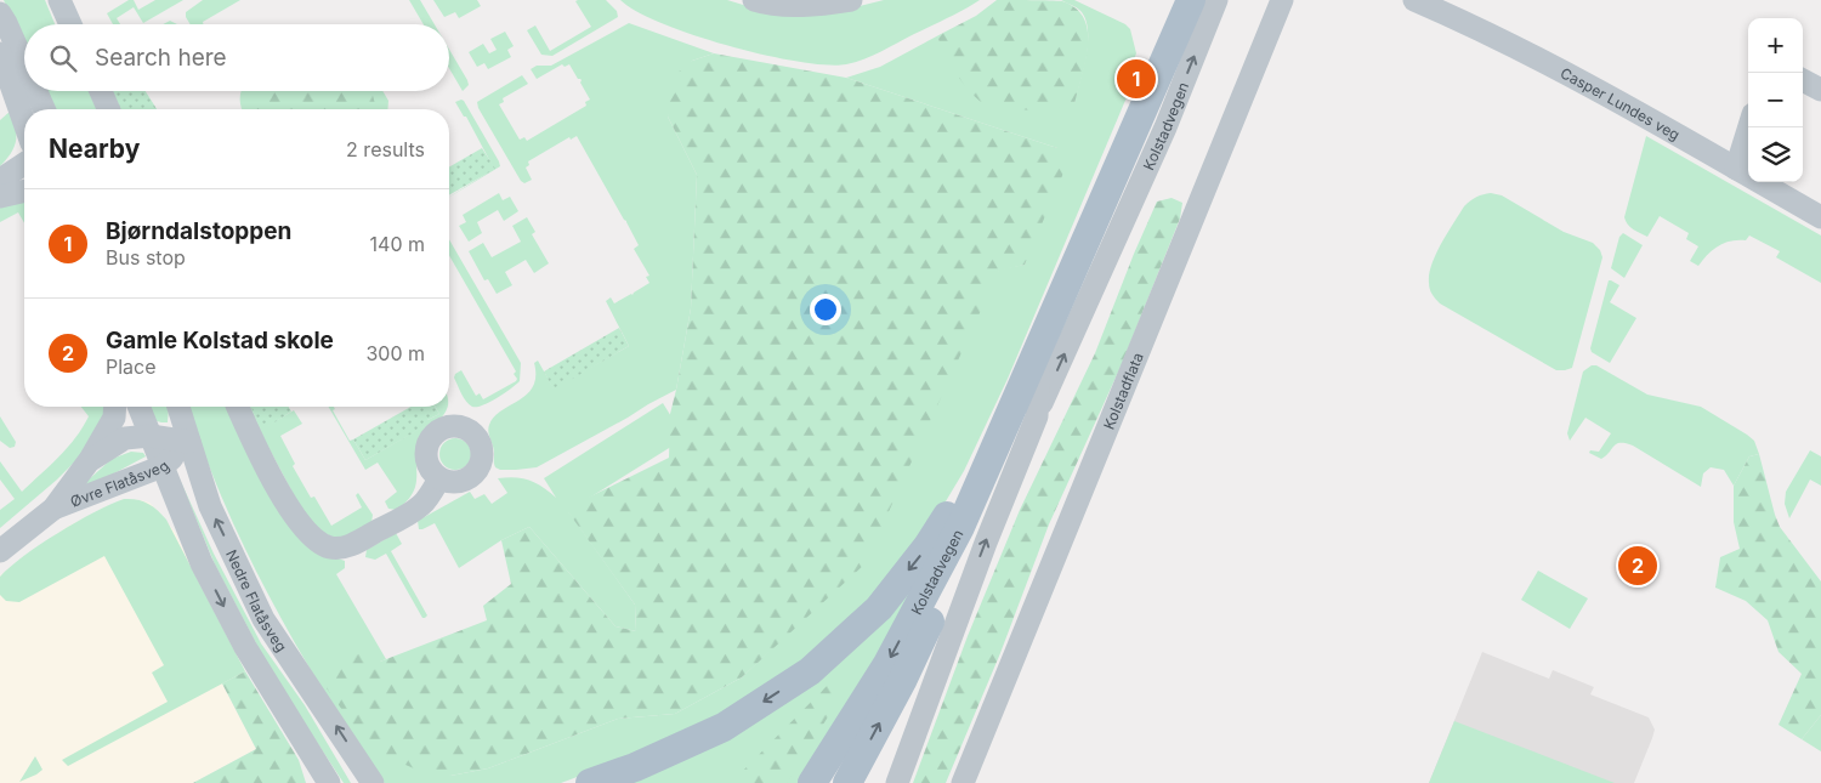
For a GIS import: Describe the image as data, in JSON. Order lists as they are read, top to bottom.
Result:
{
  "streets": {
    "main road": ["Kolstadvegen"],
    "street": [
      "Casper Lundes veg",
      "Kolstadflata",
      "Øvre Flatåsveg",
      "Nedre Flatåsveg"
    ]
  },
  "crossings": [
    ["Øvre Flatåsveg", "Nedre Flatåsveg"]
  ],
  "page": {
    "map_buttons": ["+", "−"],
    "search": "Search here",
    "pins": ["1", "2"],
    "heading": ["Nearby", "2 results"],
    "list": [
      {
        "mark": "1",
        "name": "Bjørndalstoppen",
        "note": "Bus stop",
        "value": "140 m"
      },
      {
        "mark": "2",
        "name": "Gamle Kolstad skole",
        "note": "Place",
        "value": "300 m"
      }
    ]
  }
}
